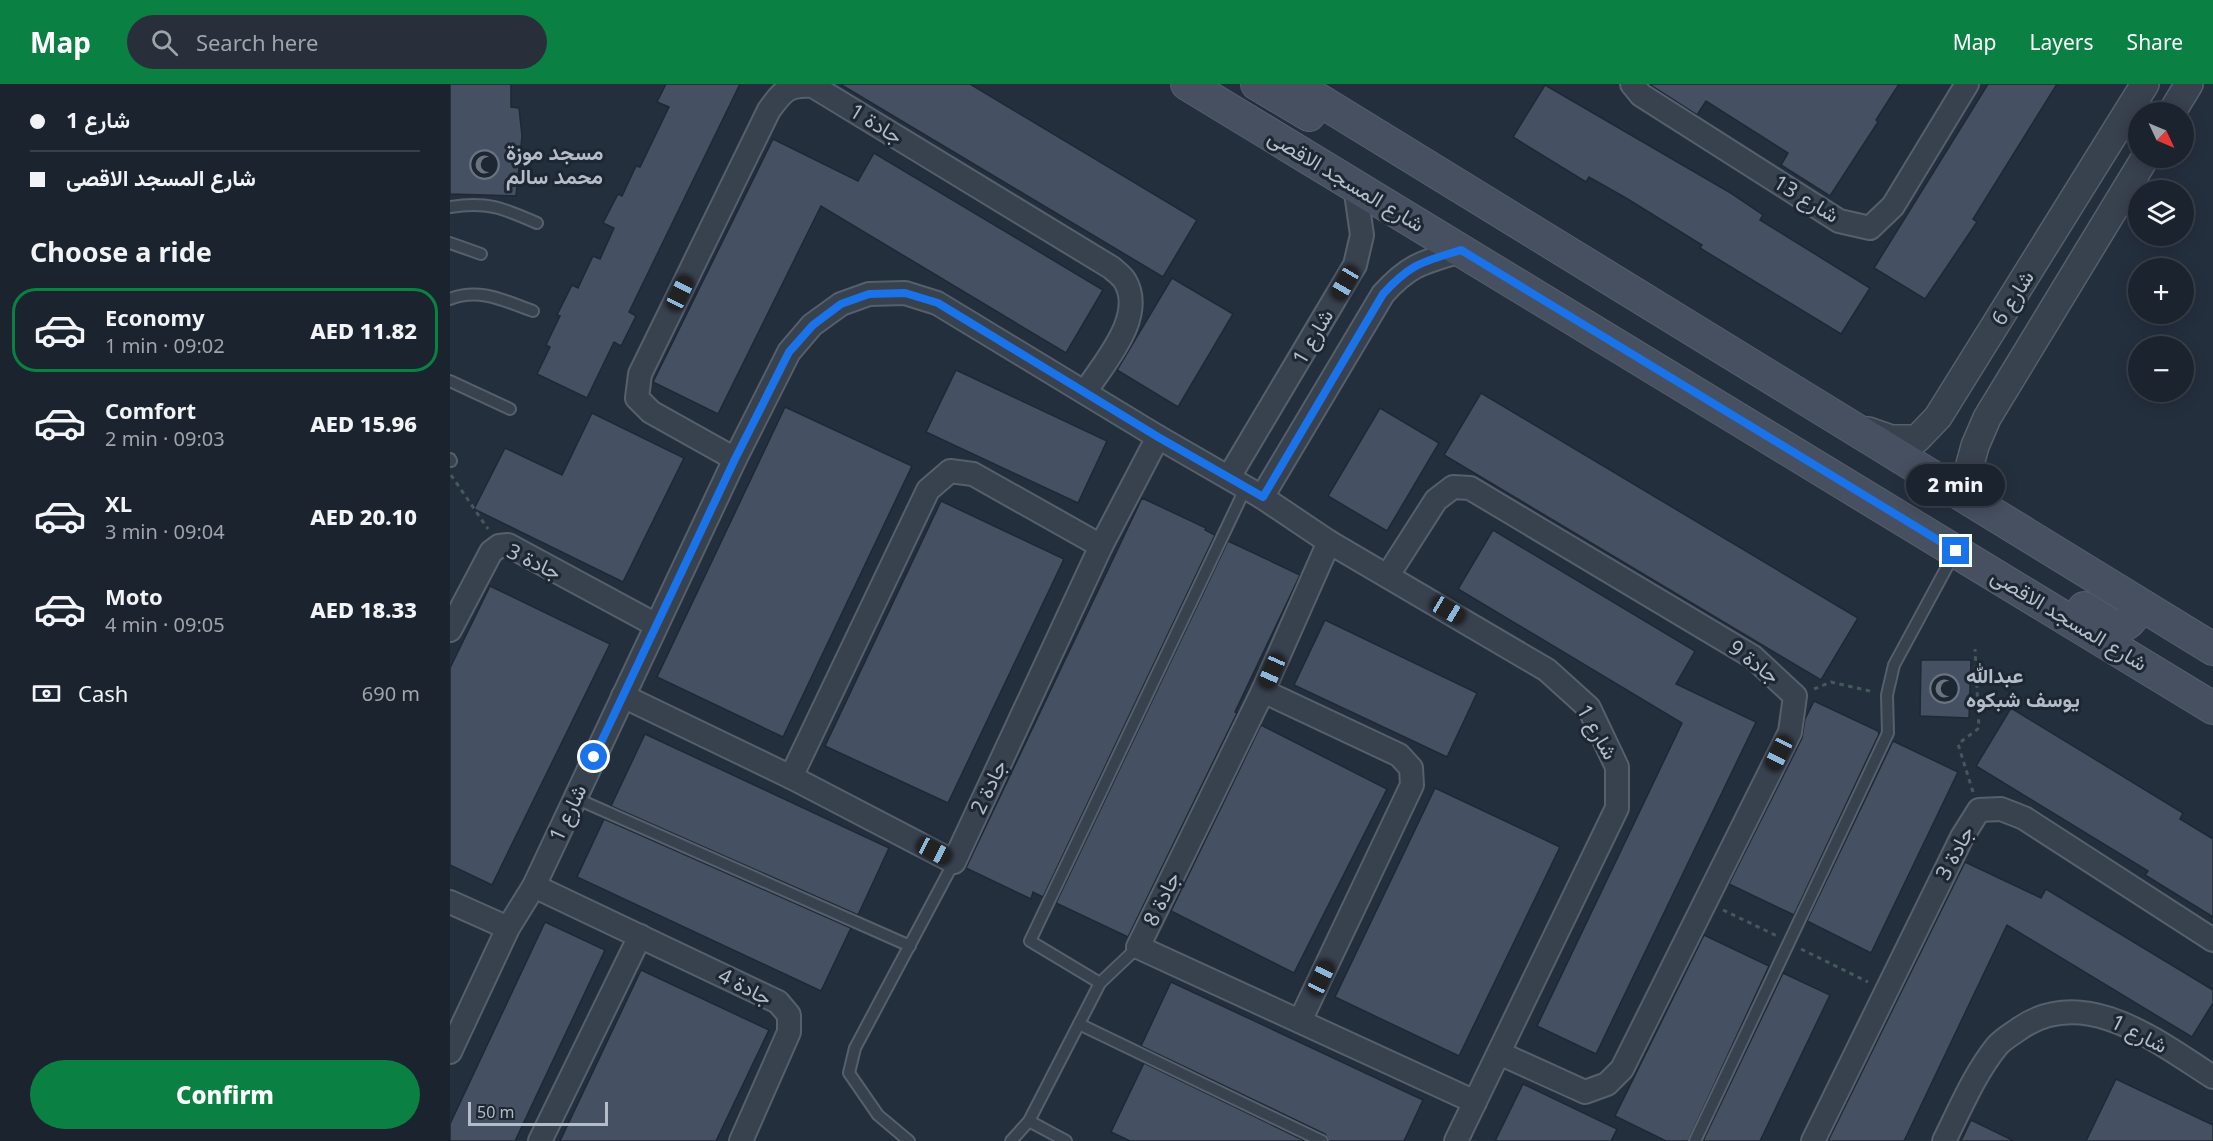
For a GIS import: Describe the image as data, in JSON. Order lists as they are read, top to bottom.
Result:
{
  "streets": {
    "main road": ["شارع المسجد الاقصى"],
    "street": [
      "جادة 1",
      "شارع 13",
      "شارع 6",
      "شارع 1",
      "جادة 3",
      "جادة 9",
      "جادة 2",
      "جادة 8",
      "جادة 4"
    ]
  },
  "crossings": [
    ["جادة 1", "شارع 1"],
    ["شارع المسجد الاقصى", "شارع 1"],
    ["شارع 1", "جادة 3"],
    ["شارع 1", "جادة 9"],
    ["شارع 1", "جادة 2"],
    ["شارع 1", "جادة 8"],
    ["شارع 1", "جادة 4"]
  ],
  "places": {
    "mosque": ["مسجد موزة محمد سالم", "عبدالله يوسف شبكوه"]
  },
  "scale_bar": "50 m",
  "north": "bottom right",
  "page": {
    "header": "Map",
    "search": "Search here",
    "nav": ["Map", "Layers", "Share"],
    "banner": ["شارع 1", "شارع المسجد الاقصى"],
    "map_buttons": ["+", "−"],
    "heading": "Choose a ride",
    "list": [
      {
        "name": "Economy",
        "note": "1 min · 09:02",
        "value": "AED 11.82"
      },
      {
        "name": "Comfort",
        "note": "2 min · 09:03",
        "value": "AED 15.96"
      },
      {
        "name": "XL",
        "note": "3 min · 09:04",
        "value": "AED 20.10"
      },
      {
        "name": "Moto",
        "note": "4 min · 09:05",
        "value": "AED 18.33"
      }
    ],
    "bubble": "2 min",
    "pay": ["Cash", "690 m"],
    "buttons": "Confirm",
    "scale": "50 m"
  }
}
